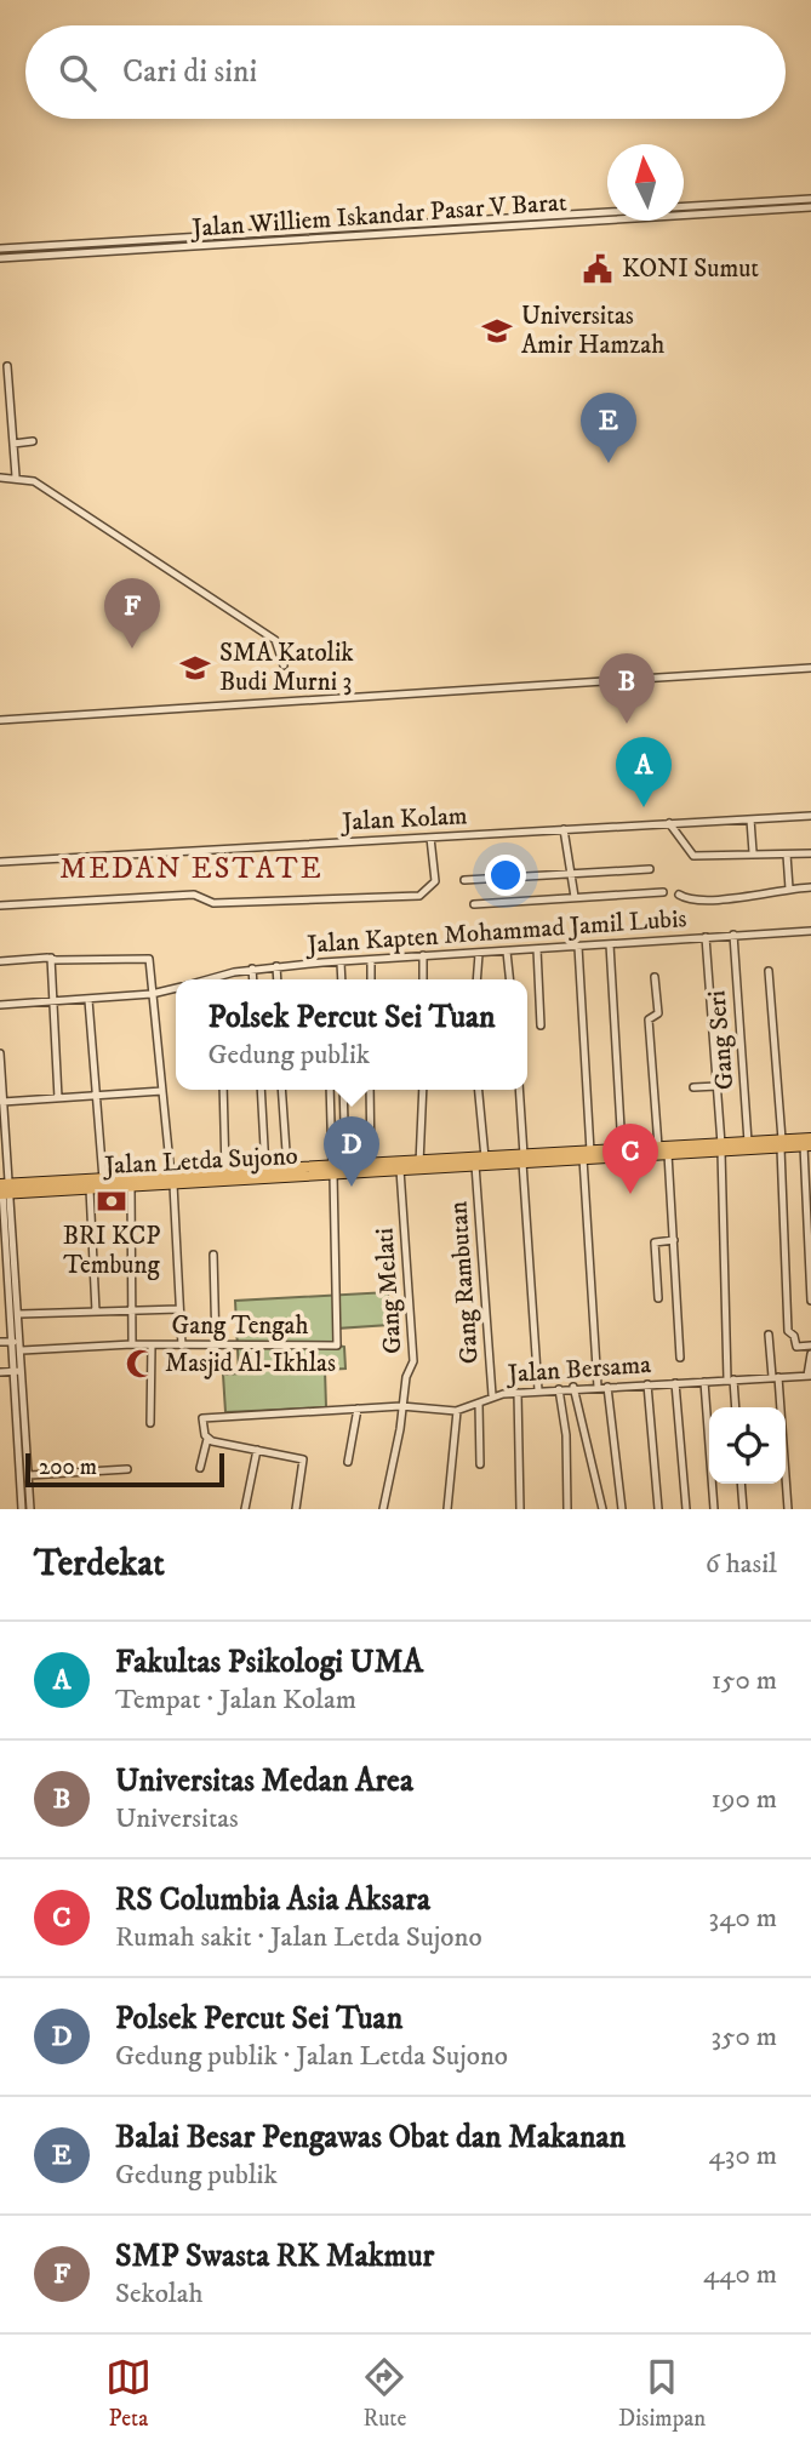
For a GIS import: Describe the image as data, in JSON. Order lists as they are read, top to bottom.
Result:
{
  "streets": {
    "highway": ["Jalan Letda Sujono"],
    "street": [
      "Jalan Williem Iskandar Pasar V Barat",
      "Jalan Kolam",
      "Jalan Kapten Mohammad Jamil Lubis",
      "Gang Seri",
      "Gang Rambutan",
      "Gang Melati",
      "Gang Tengah",
      "Jalan Bersama"
    ]
  },
  "crossings": [
    ["Jalan Kapten Mohammad Jamil Lubis", "Gang Seri"],
    ["Gang Seri", "Jalan Letda Sujono"],
    ["Jalan Letda Sujono", "Gang Rambutan"],
    ["Jalan Letda Sujono", "Gang Melati"],
    ["Jalan Letda Sujono", "Gang Tengah"],
    ["Gang Rambutan", "Jalan Bersama"],
    ["Gang Melati", "Jalan Bersama"]
  ],
  "districts": ["MEDAN ESTATE"],
  "places": {
    "public building": ["KONI Sumut"],
    "school or university": ["Universitas Amir Hamzah", "SMA Katolik Budi Murni 3"],
    "bank": ["BRI KCP Tembung"],
    "mosque": ["Masjid Al-Ikhlas"]
  },
  "scale_bar": "200 m",
  "north": "top",
  "page": {
    "search": "Cari di sini",
    "pins": [
      "E",
      "F",
      "B",
      "A",
      "D",
      "C"
    ],
    "popup": ["Polsek Percut Sei Tuan", "Gedung publik"],
    "scale": "200 m",
    "heading": ["Terdekat", "6 hasil"],
    "list": [
      {
        "mark": "A",
        "name": "Fakultas Psikologi UMA",
        "note": "Tempat · Jalan Kolam",
        "value": "150 m"
      },
      {
        "mark": "B",
        "name": "Universitas Medan Area",
        "note": "Universitas",
        "value": "190 m"
      },
      {
        "mark": "C",
        "name": "RS Columbia Asia Aksara",
        "note": "Rumah sakit · Jalan Letda Sujono",
        "value": "340 m"
      },
      {
        "mark": "D",
        "name": "Polsek Percut Sei Tuan",
        "note": "Gedung publik · Jalan Letda Sujono",
        "value": "350 m"
      },
      {
        "mark": "E",
        "name": "Balai Besar Pengawas Obat dan Makanan",
        "note": "Gedung publik",
        "value": "430 m"
      },
      {
        "mark": "F",
        "name": "SMP Swasta RK Makmur",
        "note": "Sekolah",
        "value": "440 m"
      }
    ],
    "nav": ["Peta", "Rute", "Disimpan"]
  }
}
